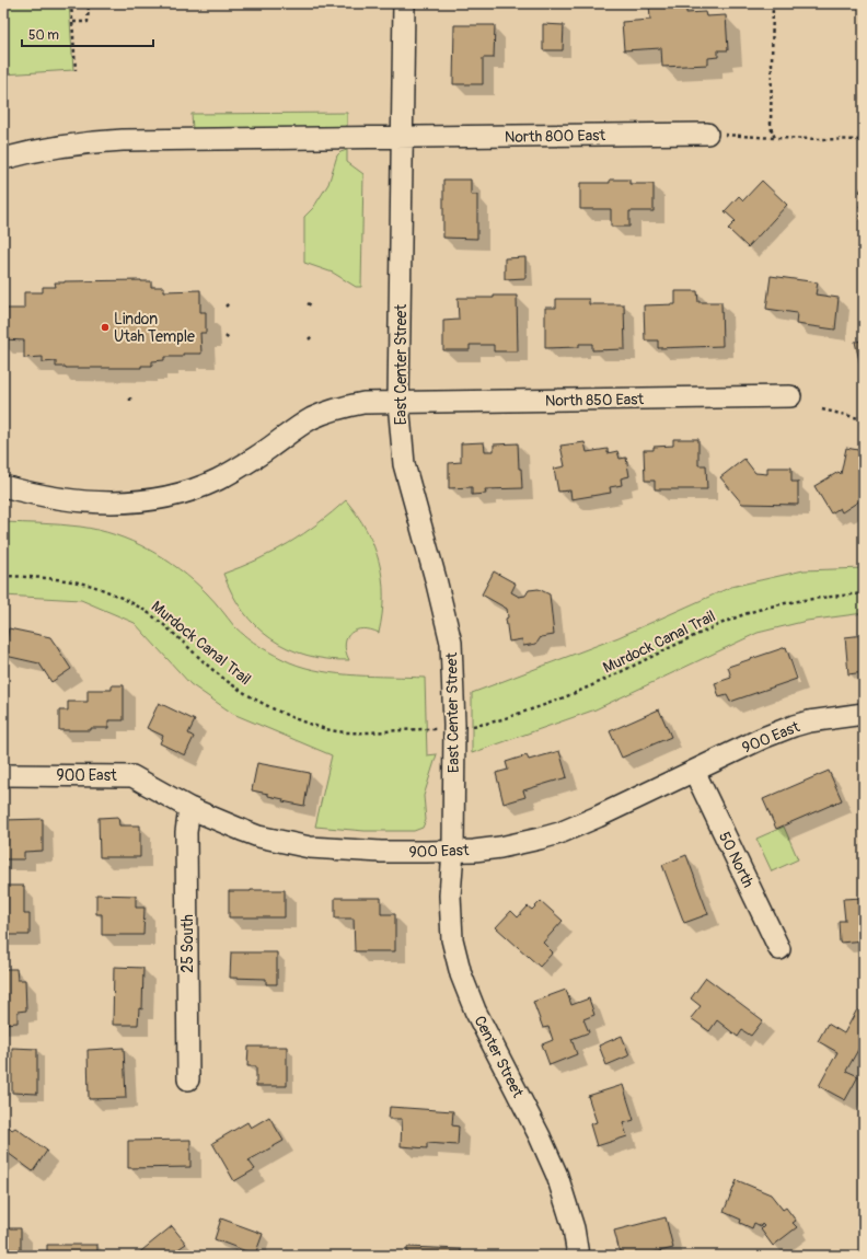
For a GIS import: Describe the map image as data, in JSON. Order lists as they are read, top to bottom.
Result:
{
  "streets": {
    "street": [
      "North 800 East",
      "East Center Street",
      "North 850 East",
      "900 East",
      "50 North",
      "25 South",
      "Center Street"
    ],
    "path": ["Murdock Canal Trail"]
  },
  "crossings": [
    ["North 800 East", "East Center Street"],
    ["East Center Street", "North 850 East"],
    ["East Center Street", "900 East"],
    ["East Center Street", "Center Street"],
    ["900 East", "50 North"],
    ["900 East", "25 South"],
    ["900 East", "Center Street"]
  ],
  "places": ["Lindon Utah Temple"],
  "scale_bar": "50 m"
}
